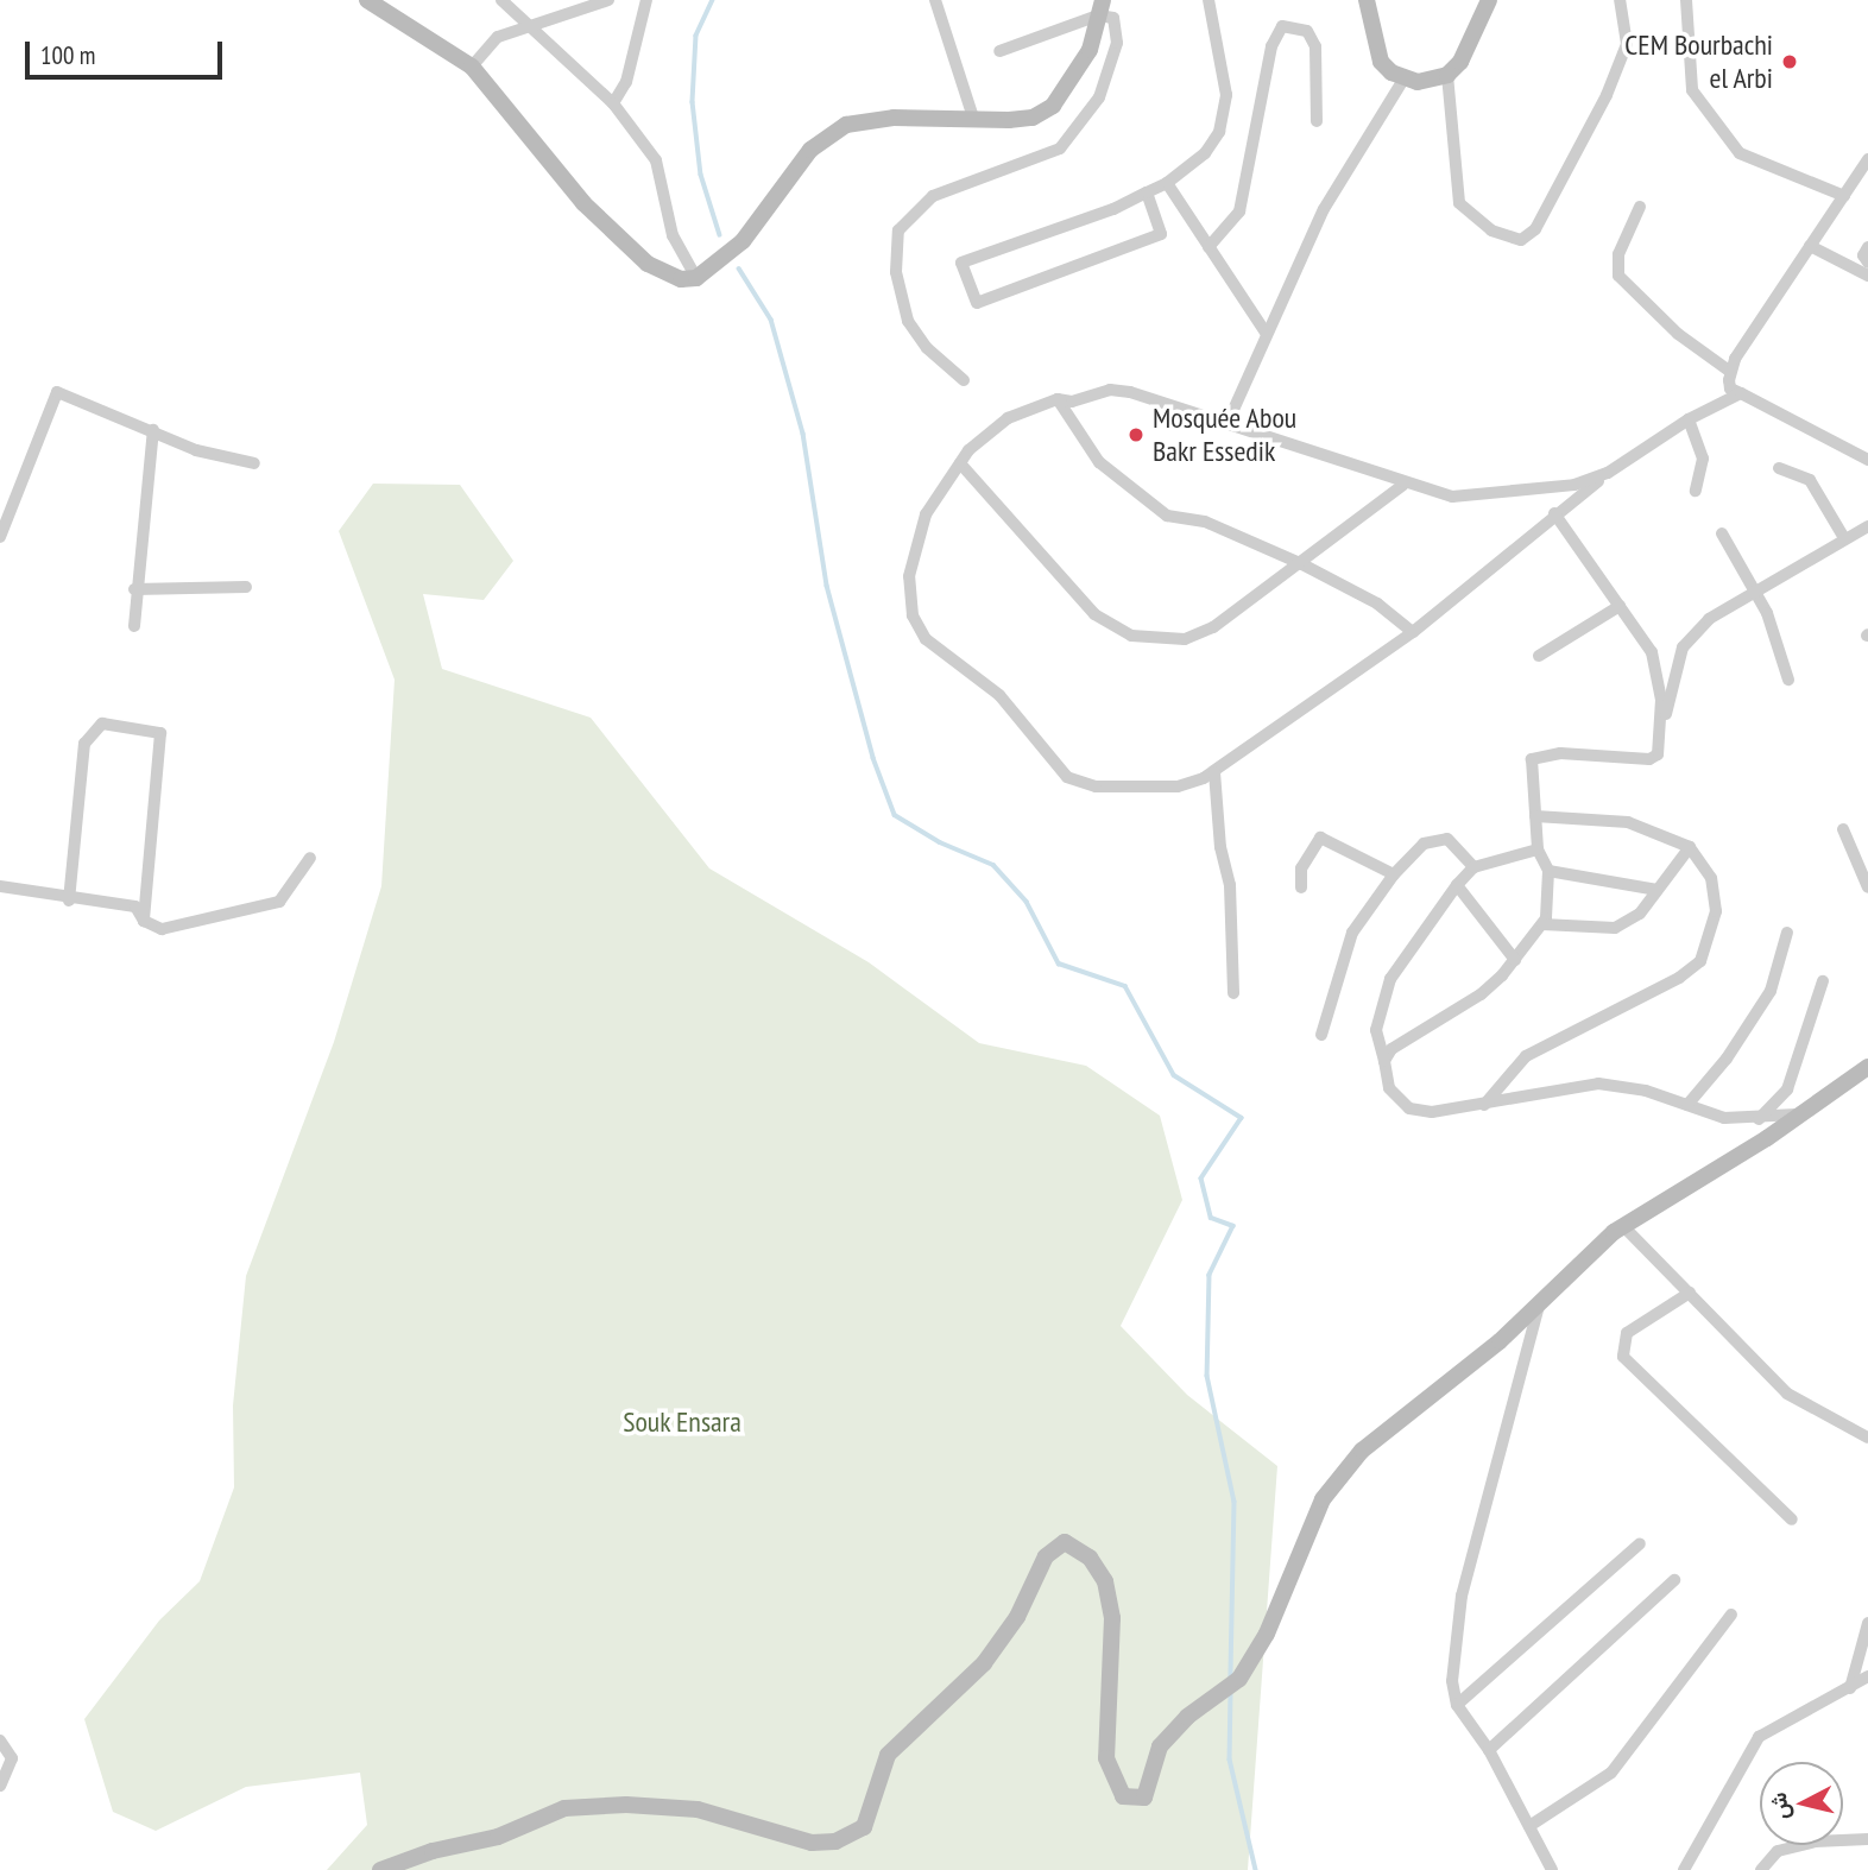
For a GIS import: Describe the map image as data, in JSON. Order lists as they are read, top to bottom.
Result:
{
  "parks": ["Souk Ensara"],
  "places": ["CEM Bourbachi el Arbi", "Mosquée Abou Bakr Essedik"],
  "scale_bar": "100 m",
  "north": "left"
}
